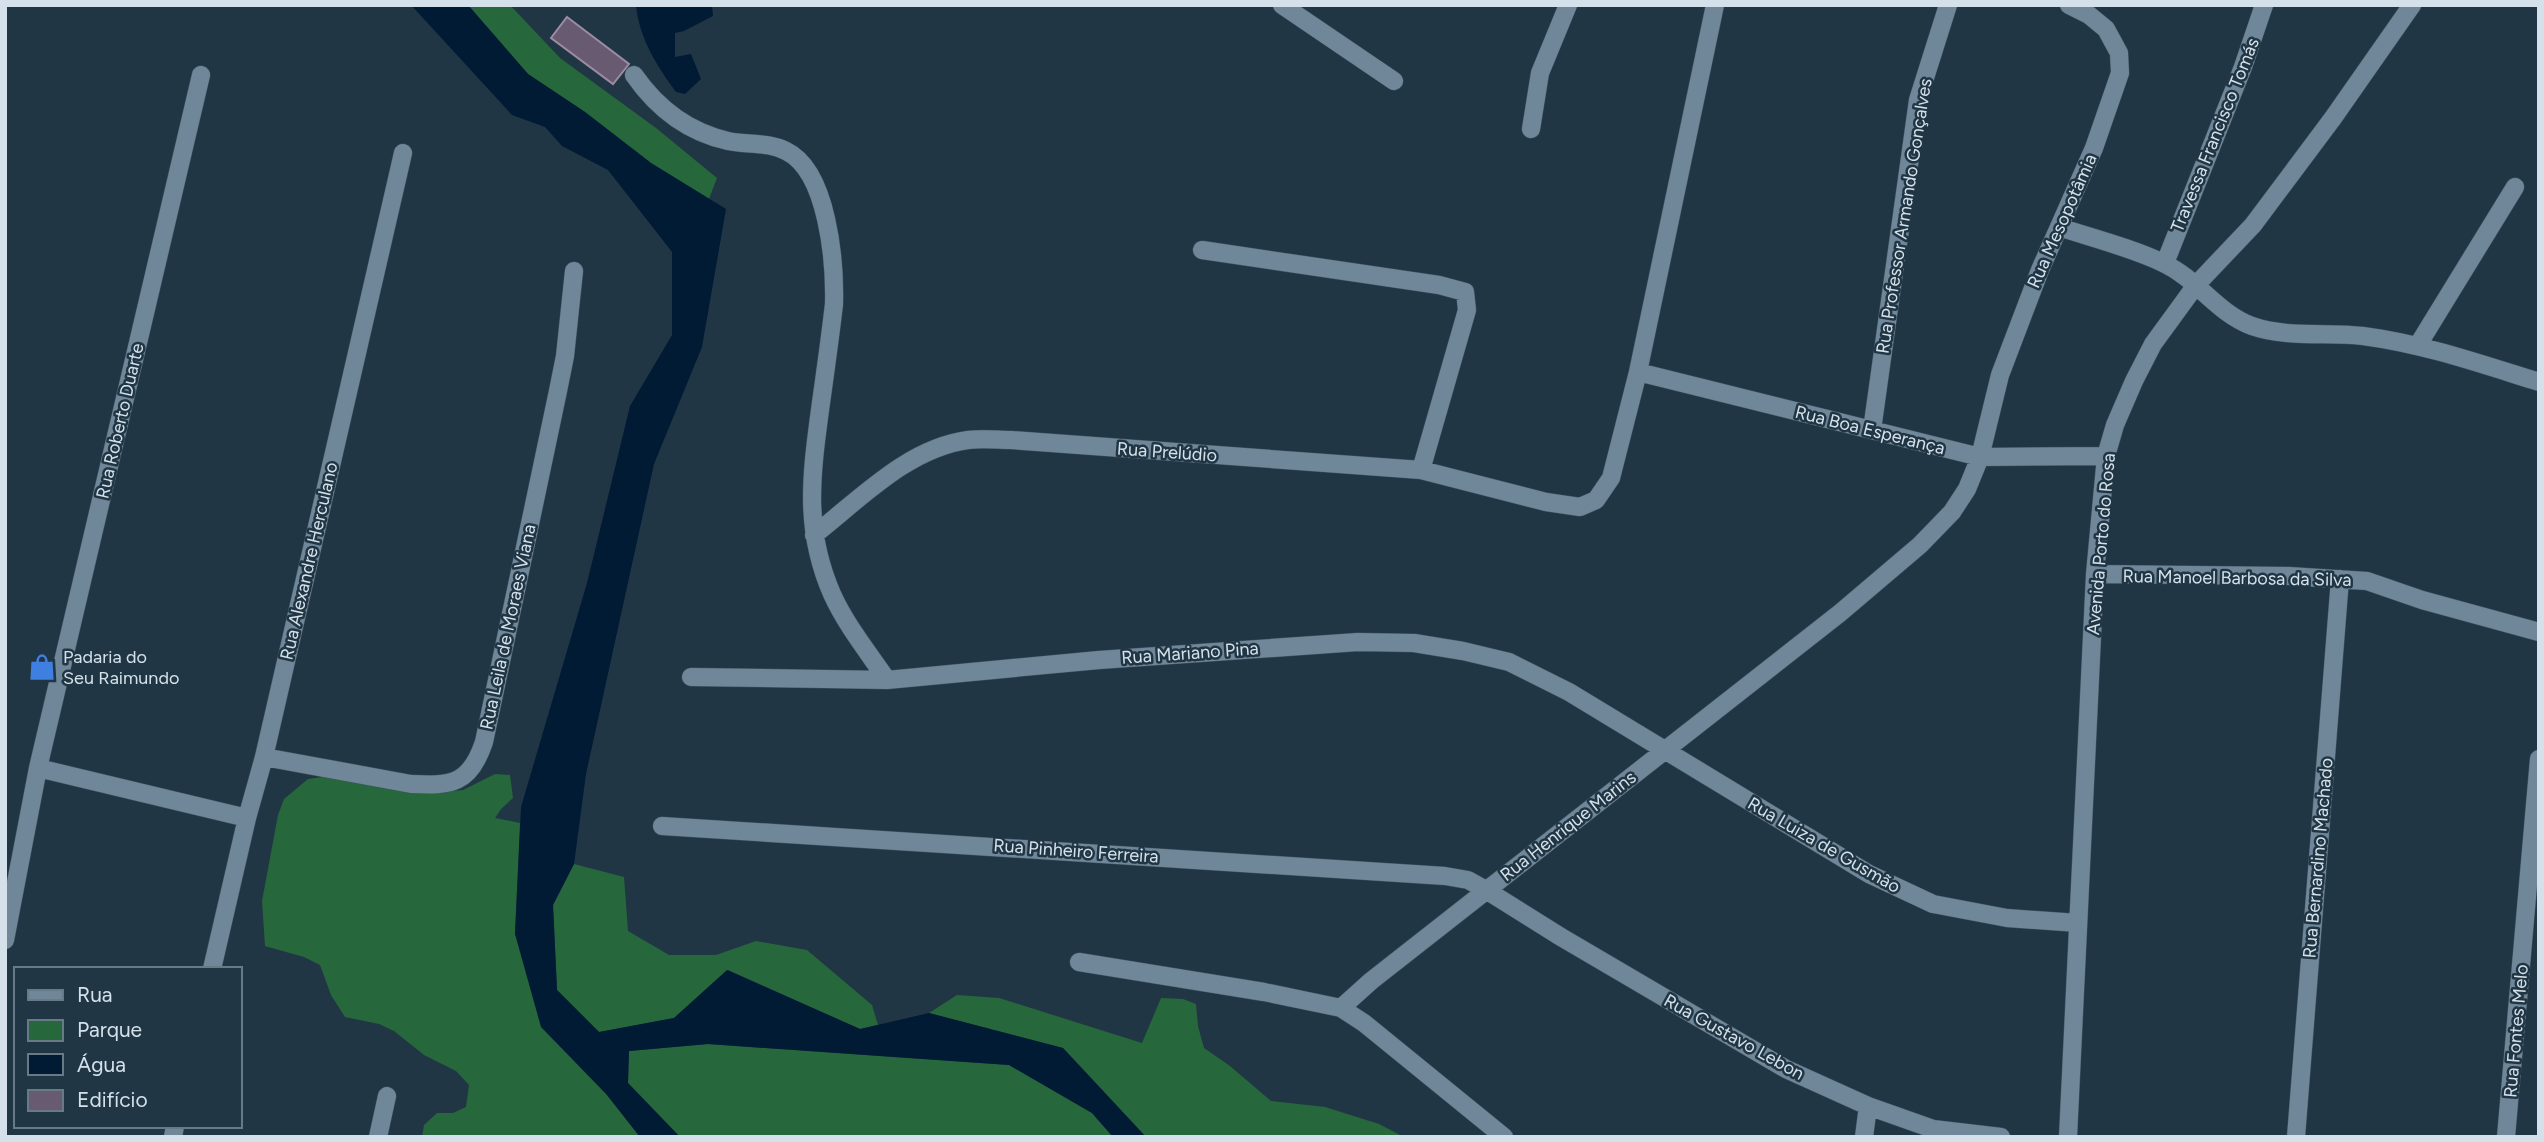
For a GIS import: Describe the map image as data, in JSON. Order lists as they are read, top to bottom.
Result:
{
  "streets": {
    "street": [
      "Travessa Francisco Tomás",
      "Rua Professor Armando Gonçalves",
      "Rua Mesopotâmia",
      "Rua Roberto Duarte",
      "Rua Boa Esperança",
      "Rua Prelúdio",
      "Avenida Porto do Rosa",
      "Rua Alexandre Herculano",
      "Rua Manoel Barbosa da Silva",
      "Rua Leila de Moraes Viana",
      "Rua Mariano Pina",
      "Rua Henrique Marins",
      "Rua Luiza de Gusmão",
      "Rua Pinheiro Ferreira",
      "Rua Bernardino Machado",
      "Rua Fontes Melo",
      "Rua Gustavo Lebon"
    ]
  },
  "crossings": [
    ["Rua Professor Armando Gonçalves", "Rua Boa Esperança"],
    ["Rua Mesopotâmia", "Rua Boa Esperança"],
    ["Rua Mesopotâmia", "Rua Henrique Marins"],
    ["Rua Boa Esperança", "Rua Prelúdio"],
    ["Rua Boa Esperança", "Avenida Porto do Rosa"],
    ["Rua Boa Esperança", "Rua Henrique Marins"],
    ["Avenida Porto do Rosa", "Rua Manoel Barbosa da Silva"],
    ["Avenida Porto do Rosa", "Rua Luiza de Gusmão"],
    ["Rua Alexandre Herculano", "Rua Leila de Moraes Viana"],
    ["Rua Manoel Barbosa da Silva", "Rua Bernardino Machado"],
    ["Rua Mariano Pina", "Rua Henrique Marins"],
    ["Rua Mariano Pina", "Rua Luiza de Gusmão"],
    ["Rua Henrique Marins", "Rua Luiza de Gusmão"],
    ["Rua Henrique Marins", "Rua Pinheiro Ferreira"],
    ["Rua Henrique Marins", "Rua Gustavo Lebon"],
    ["Rua Pinheiro Ferreira", "Rua Gustavo Lebon"]
  ],
  "places": {
    "shop": ["Padaria do Seu Raimundo"]
  },
  "legend": [
    "Rua",
    "Parque",
    "Água",
    "Edifício"
  ]
}
